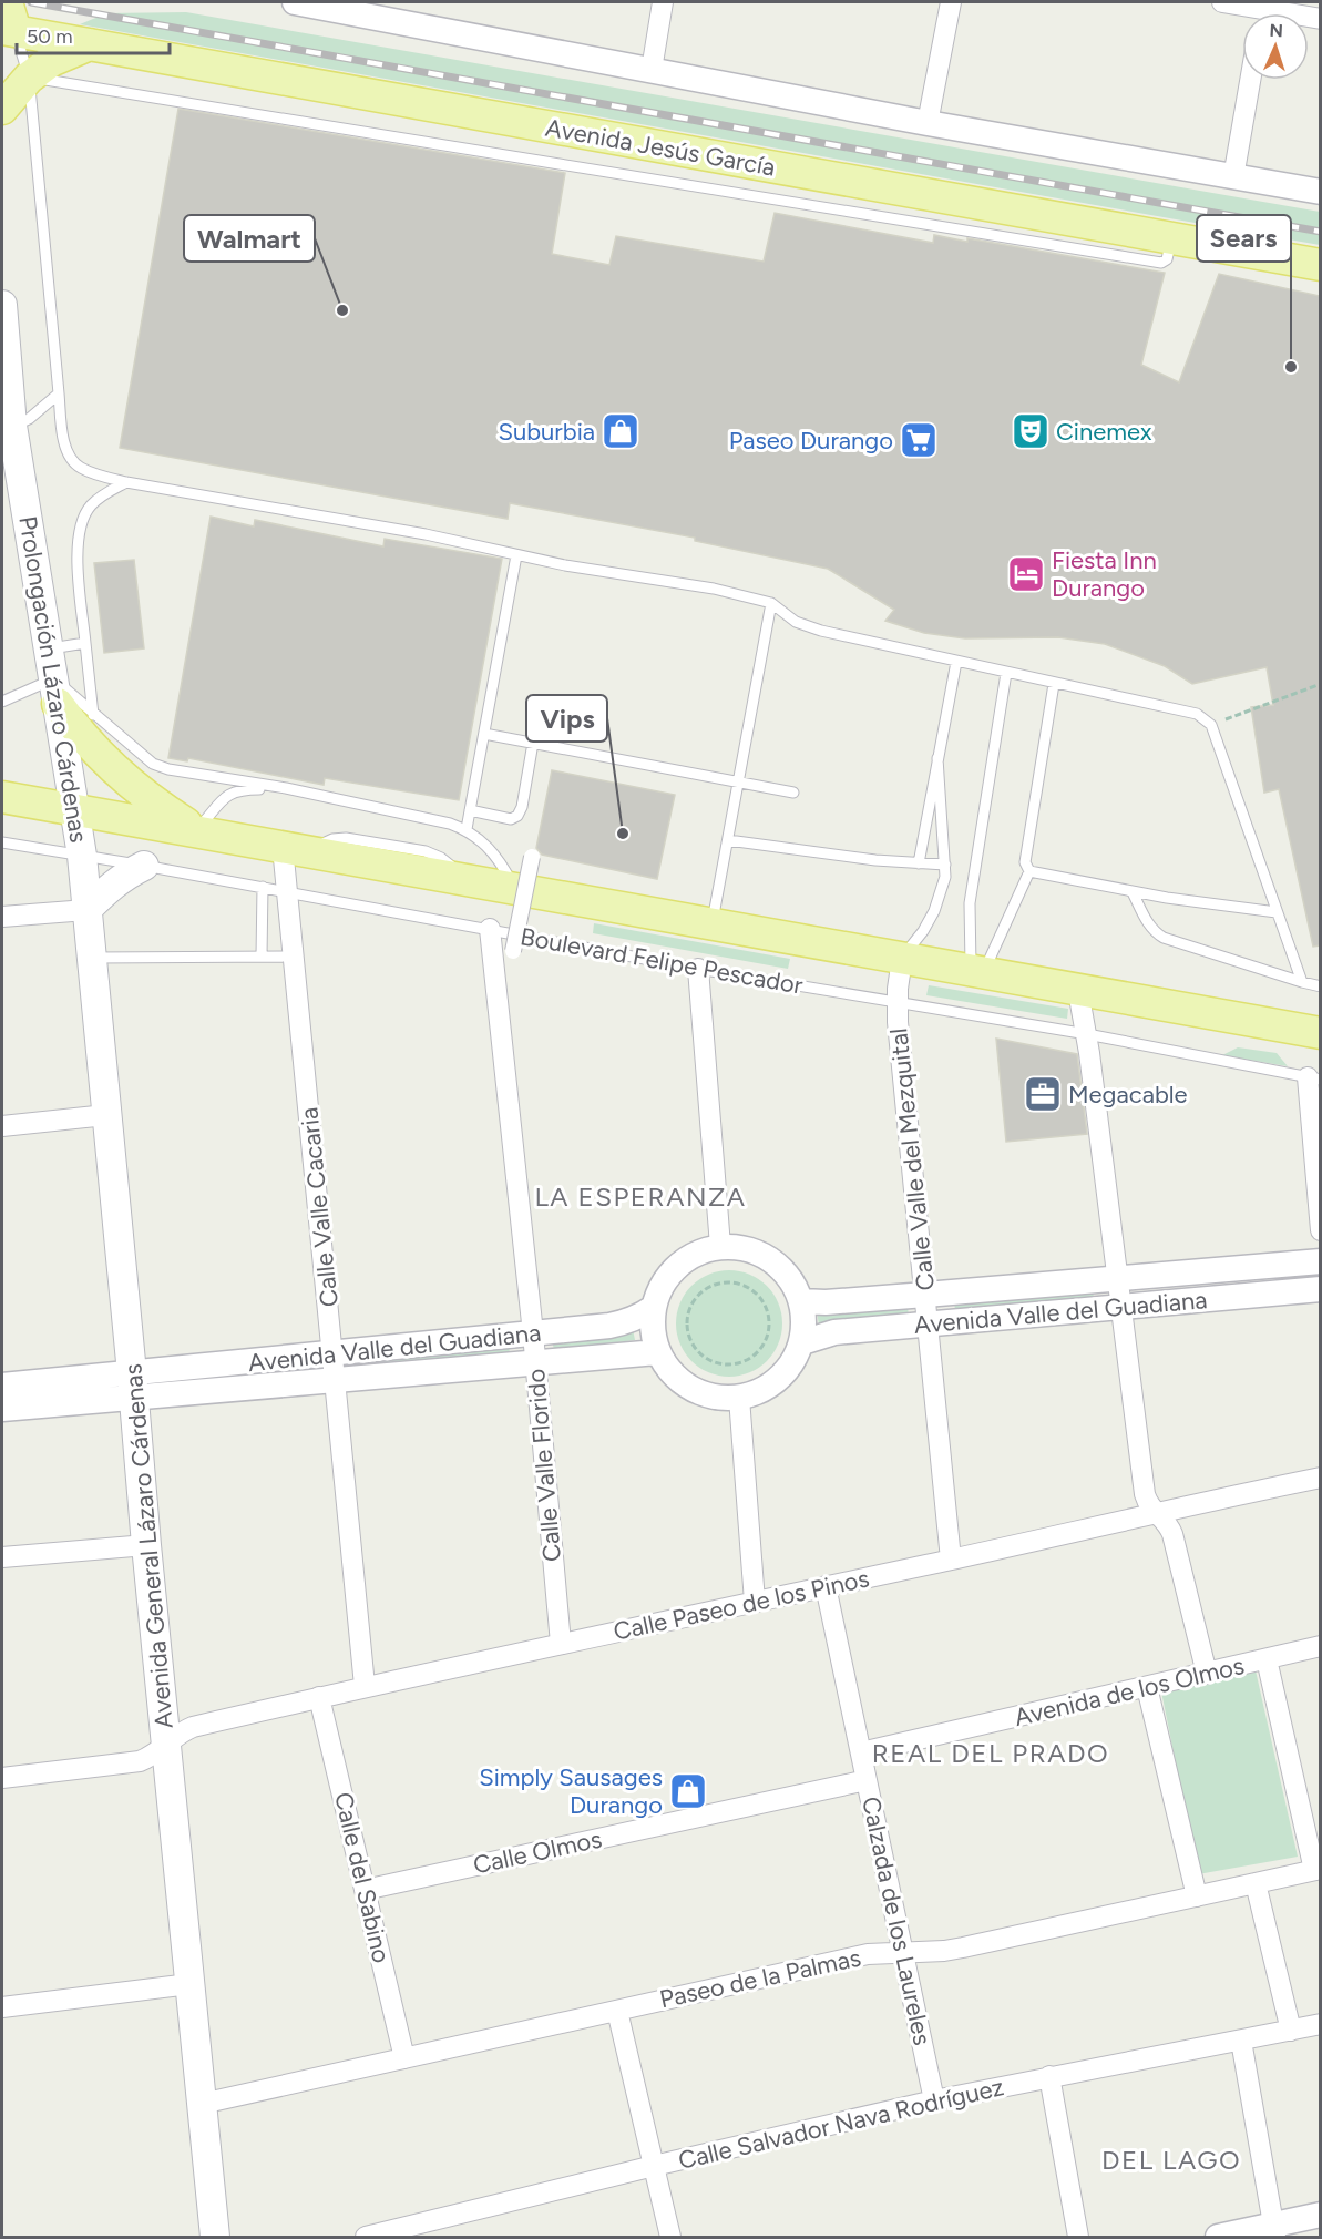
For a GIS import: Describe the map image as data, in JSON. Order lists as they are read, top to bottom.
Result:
{
  "streets": {
    "main road": [
      "Avenida Jesús García",
      "Prolongación Lázaro Cárdenas",
      "Boulevard Felipe Pescador",
      "Avenida General Lázaro Cárdenas"
    ],
    "street": [
      "Calle Valle del Mezquital",
      "Calle Valle Cacaria",
      "Avenida Valle del Guadiana",
      "Calle Valle Florido",
      "Calle Paseo de los Pinos",
      "Avenida de los Olmos",
      "Calle Olmos",
      "Calle del Sabino",
      "Calzada de los Laureles",
      "Paseo de la Palmas",
      "Calle Salvador Nava Rodríguez"
    ]
  },
  "crossings": [
    ["Prolongación Lázaro Cárdenas", "Boulevard Felipe Pescador"],
    ["Prolongación Lázaro Cárdenas", "Avenida General Lázaro Cárdenas"],
    ["Boulevard Felipe Pescador", "Calle Valle del Mezquital"],
    ["Boulevard Felipe Pescador", "Calle Valle Cacaria"],
    ["Boulevard Felipe Pescador", "Calle Valle Florido"],
    ["Boulevard Felipe Pescador", "Avenida General Lázaro Cárdenas"],
    ["Calle Valle del Mezquital", "Avenida Valle del Guadiana"],
    ["Calle Valle del Mezquital", "Calle Paseo de los Pinos"],
    ["Calle Valle Cacaria", "Avenida Valle del Guadiana"],
    ["Calle Valle Cacaria", "Calle Paseo de los Pinos"],
    ["Avenida Valle del Guadiana", "Calle Valle Florido"],
    ["Avenida Valle del Guadiana", "Avenida General Lázaro Cárdenas"],
    ["Calle Valle Florido", "Calle Paseo de los Pinos"],
    ["Avenida General Lázaro Cárdenas", "Calle Paseo de los Pinos"],
    ["Avenida General Lázaro Cárdenas", "Paseo de la Palmas"],
    ["Calle Paseo de los Pinos", "Calle del Sabino"],
    ["Calle Paseo de los Pinos", "Calzada de los Laureles"],
    ["Avenida de los Olmos", "Calzada de los Laureles"],
    ["Calle Olmos", "Calle del Sabino"],
    ["Calle Olmos", "Calzada de los Laureles"],
    ["Calle del Sabino", "Paseo de la Palmas"],
    ["Calzada de los Laureles", "Paseo de la Palmas"],
    ["Calzada de los Laureles", "Calle Salvador Nava Rodríguez"]
  ],
  "districts": ["LA ESPERANZA", "REAL DEL PRADO", "DEL LAGO"],
  "places": {
    "other": ["Walmart", "Sears", "Vips"],
    "shop": ["Suburbia", "Simply Sausages Durango"],
    "theatre": ["Cinemex"],
    "supermarket": ["Paseo Durango"],
    "hotel": ["Fiesta Inn Durango"],
    "office": ["Megacable"]
  },
  "scale_bar": "50 m",
  "north": "top"
}
